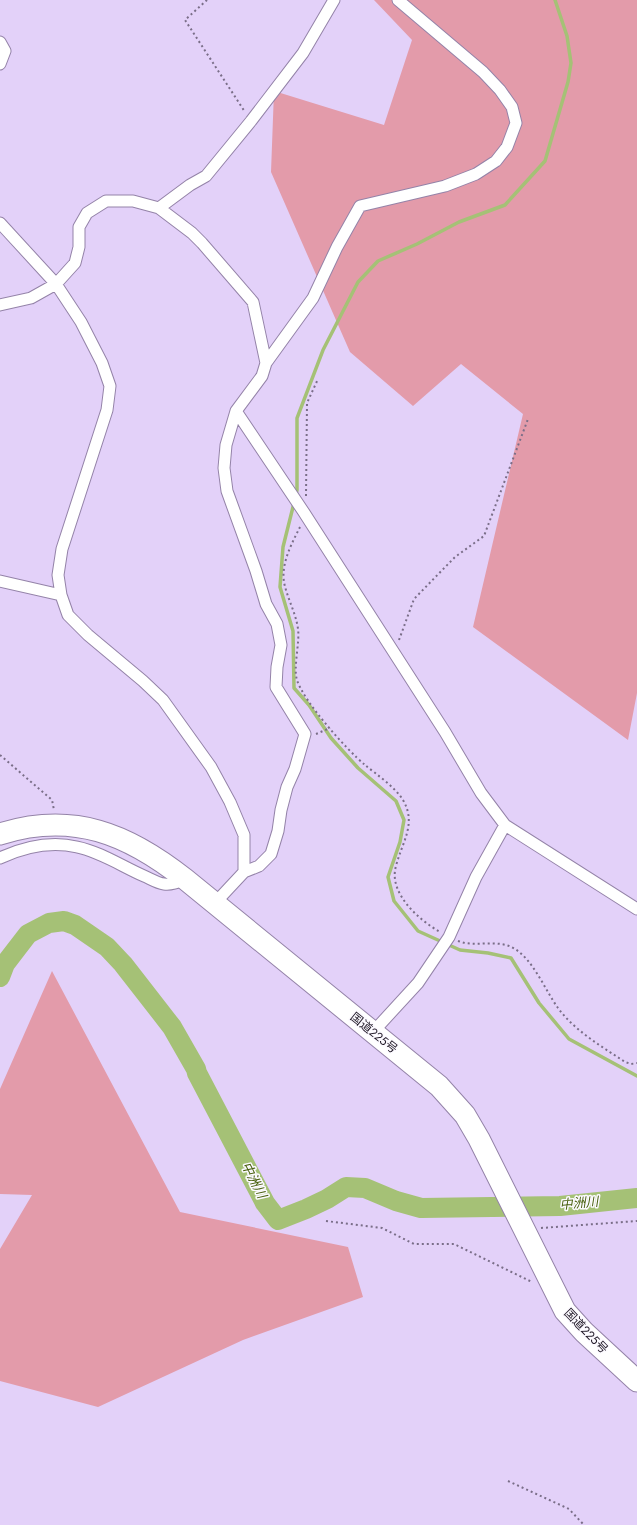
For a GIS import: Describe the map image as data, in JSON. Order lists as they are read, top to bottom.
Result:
{
  "streets": {
    "highway": ["国道225号"]
  },
  "water": ["中洲川"]
}
